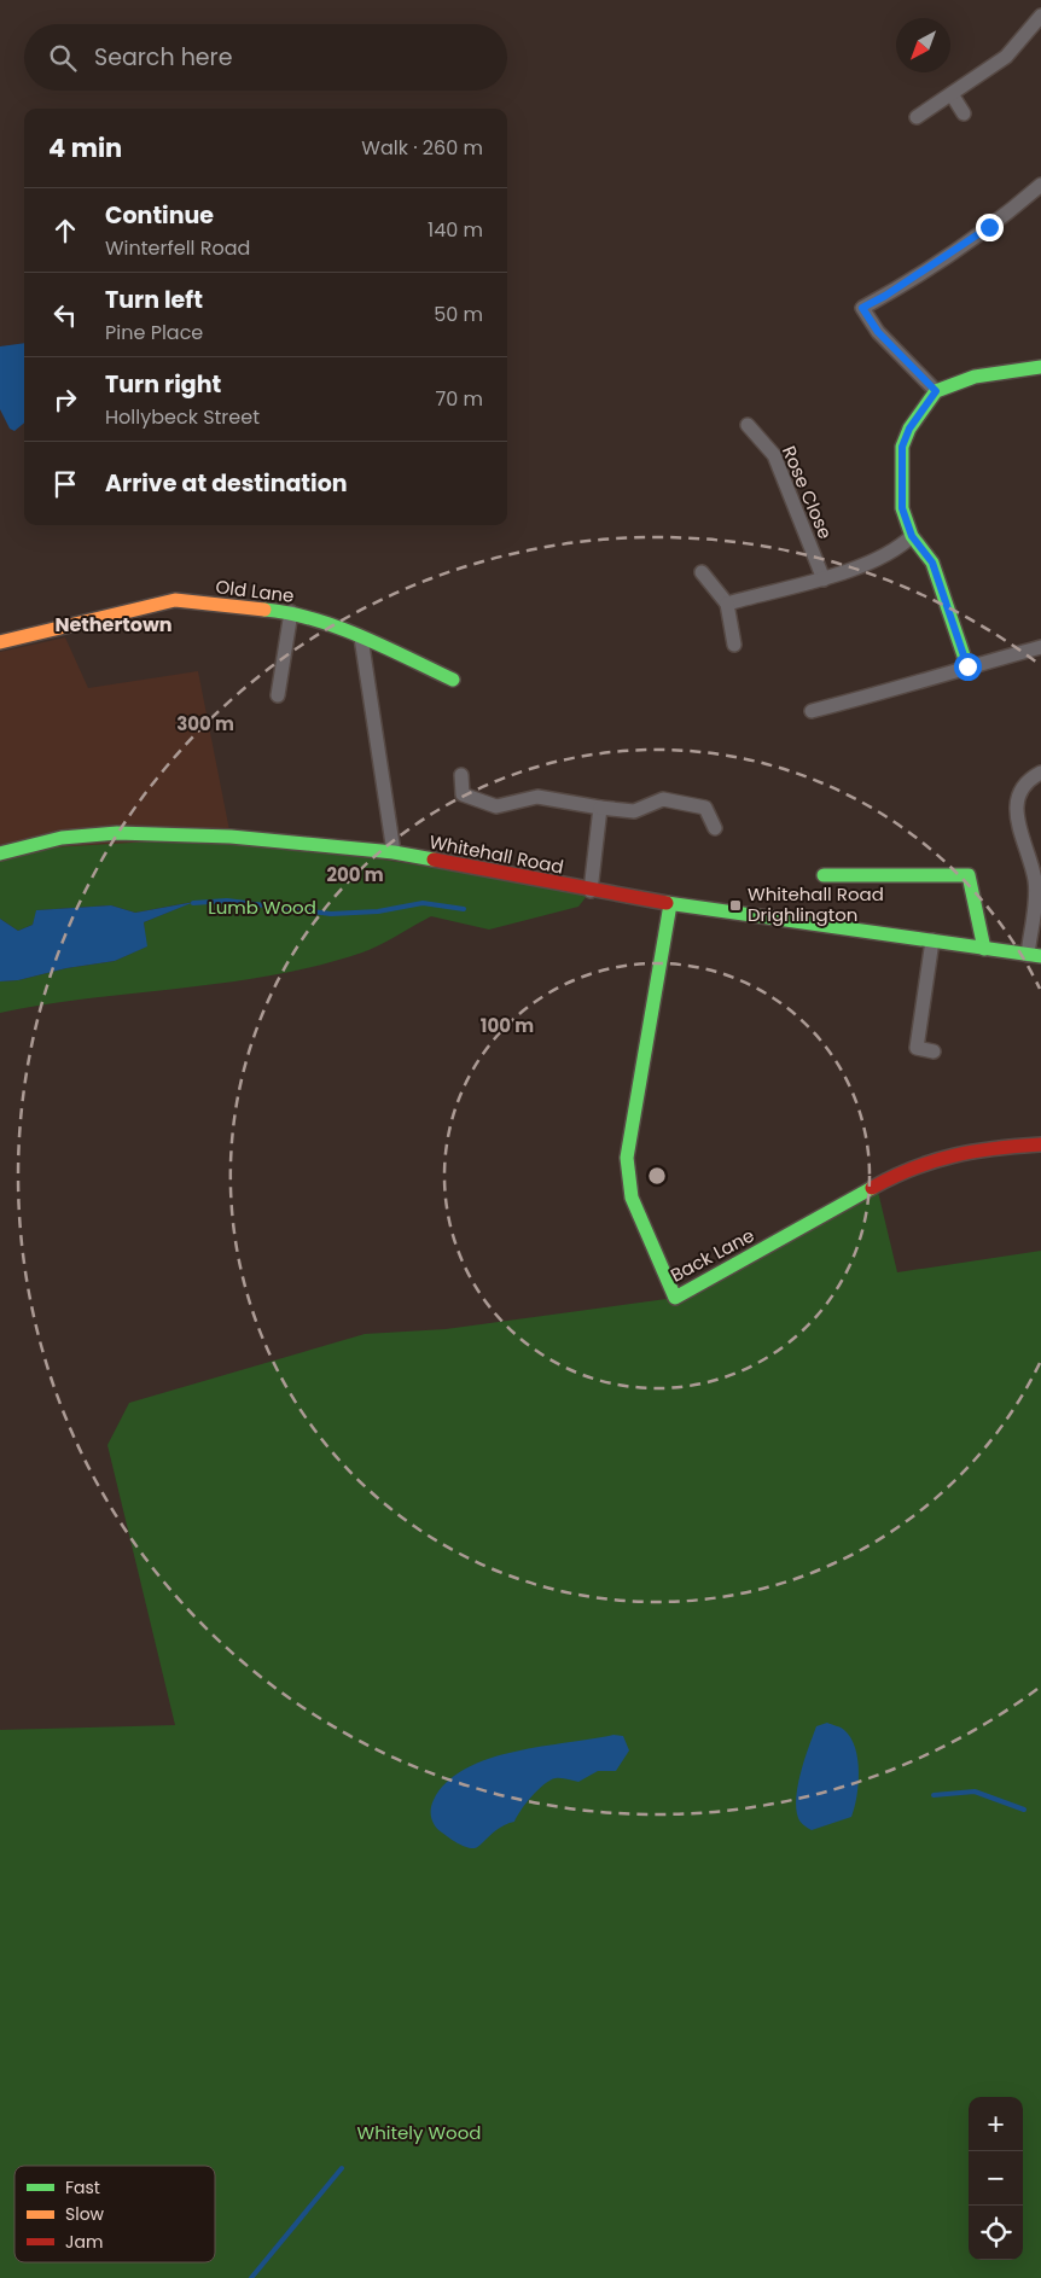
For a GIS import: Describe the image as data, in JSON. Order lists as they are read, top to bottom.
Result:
{
  "streets": {
    "street": [
      "Rose Close",
      "Old Lane",
      "Whitehall Road",
      "Back Lane"
    ]
  },
  "crossings": [
    ["Whitehall Road", "Back Lane"]
  ],
  "districts": ["Nethertown"],
  "parks": ["Lumb Wood", "Whitely Wood"],
  "places": {
    "transit": ["Whitehall Road Drighlington"]
  },
  "legend": ["Fast", "Slow", "Jam"],
  "north": "bottom left",
  "page": {
    "search": "Search here",
    "heading": ["4 min", "Walk · 260 m"],
    "list": [
      ["Continue", "Winterfell Road", "140 m"],
      ["Turn left", "Pine Place", "50 m"],
      ["Turn right", "Hollybeck Street", "70 m"],
      "Arrive at destination"
    ],
    "map_buttons": ["+", "−"]
  },
  "rings": ["300 m", "200 m", "100 m"]
}
